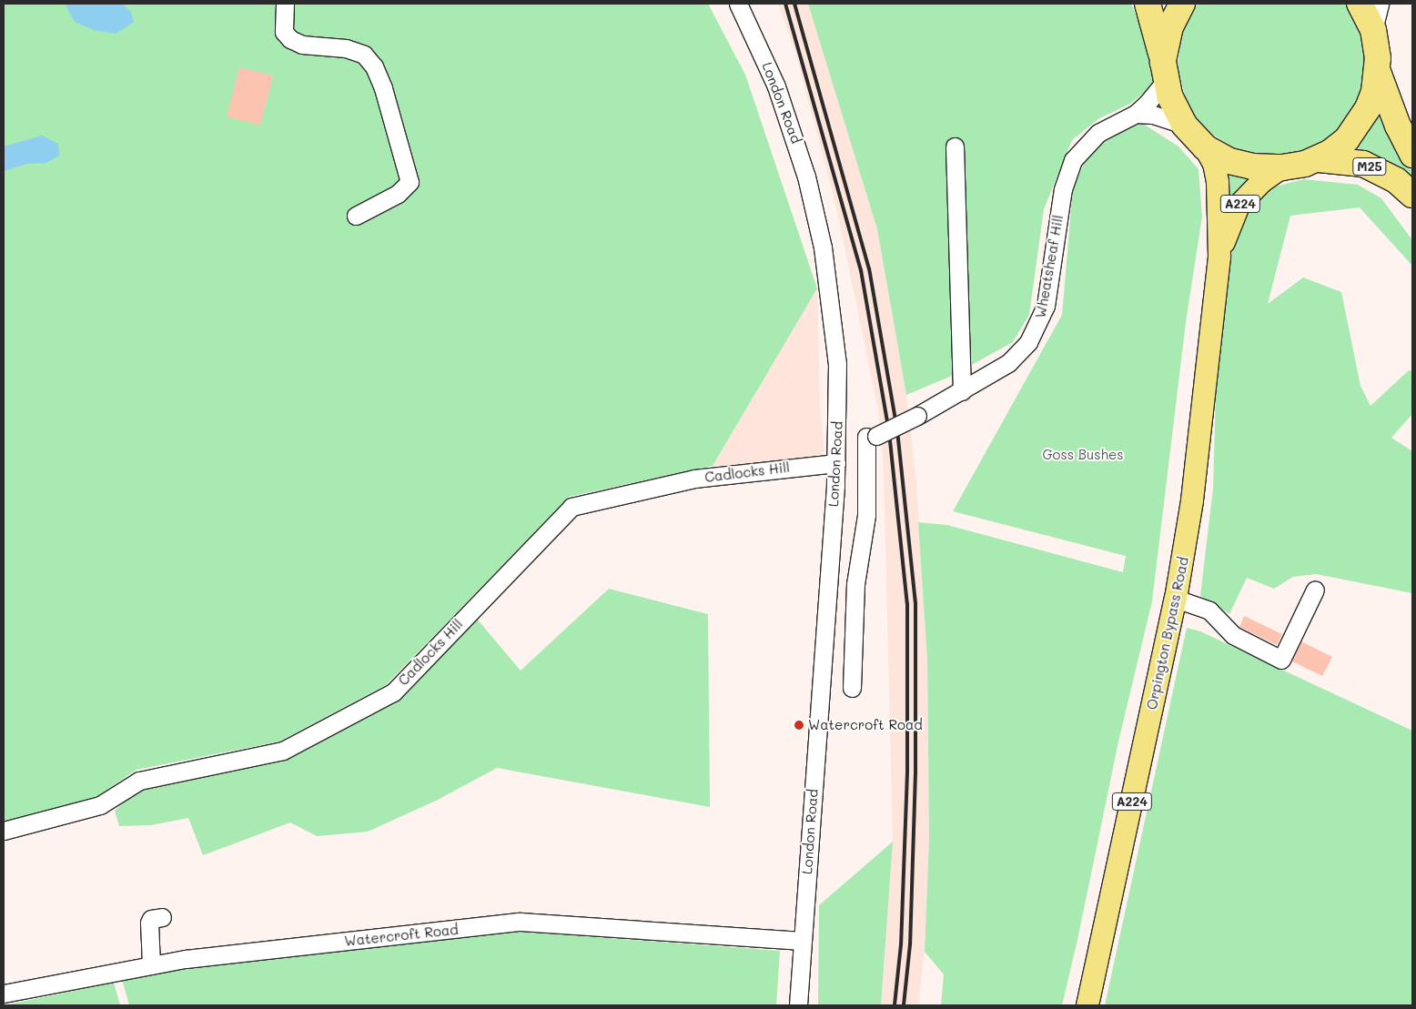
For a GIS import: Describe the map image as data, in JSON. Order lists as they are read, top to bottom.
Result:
{
  "streets": {
    "highway": ["M25"],
    "main road": ["A224", "Orpington Bypass Road"],
    "street": [
      "London Road",
      "Wheatsheaf Hill",
      "Cadlocks Hill",
      "Watercroft Road"
    ]
  },
  "crossings": [
    ["London Road", "Wheatsheaf Hill"],
    ["London Road", "Cadlocks Hill"],
    ["London Road", "Watercroft Road"]
  ],
  "parks": ["Goss Bushes"],
  "places": ["Watercroft Road"]
}
